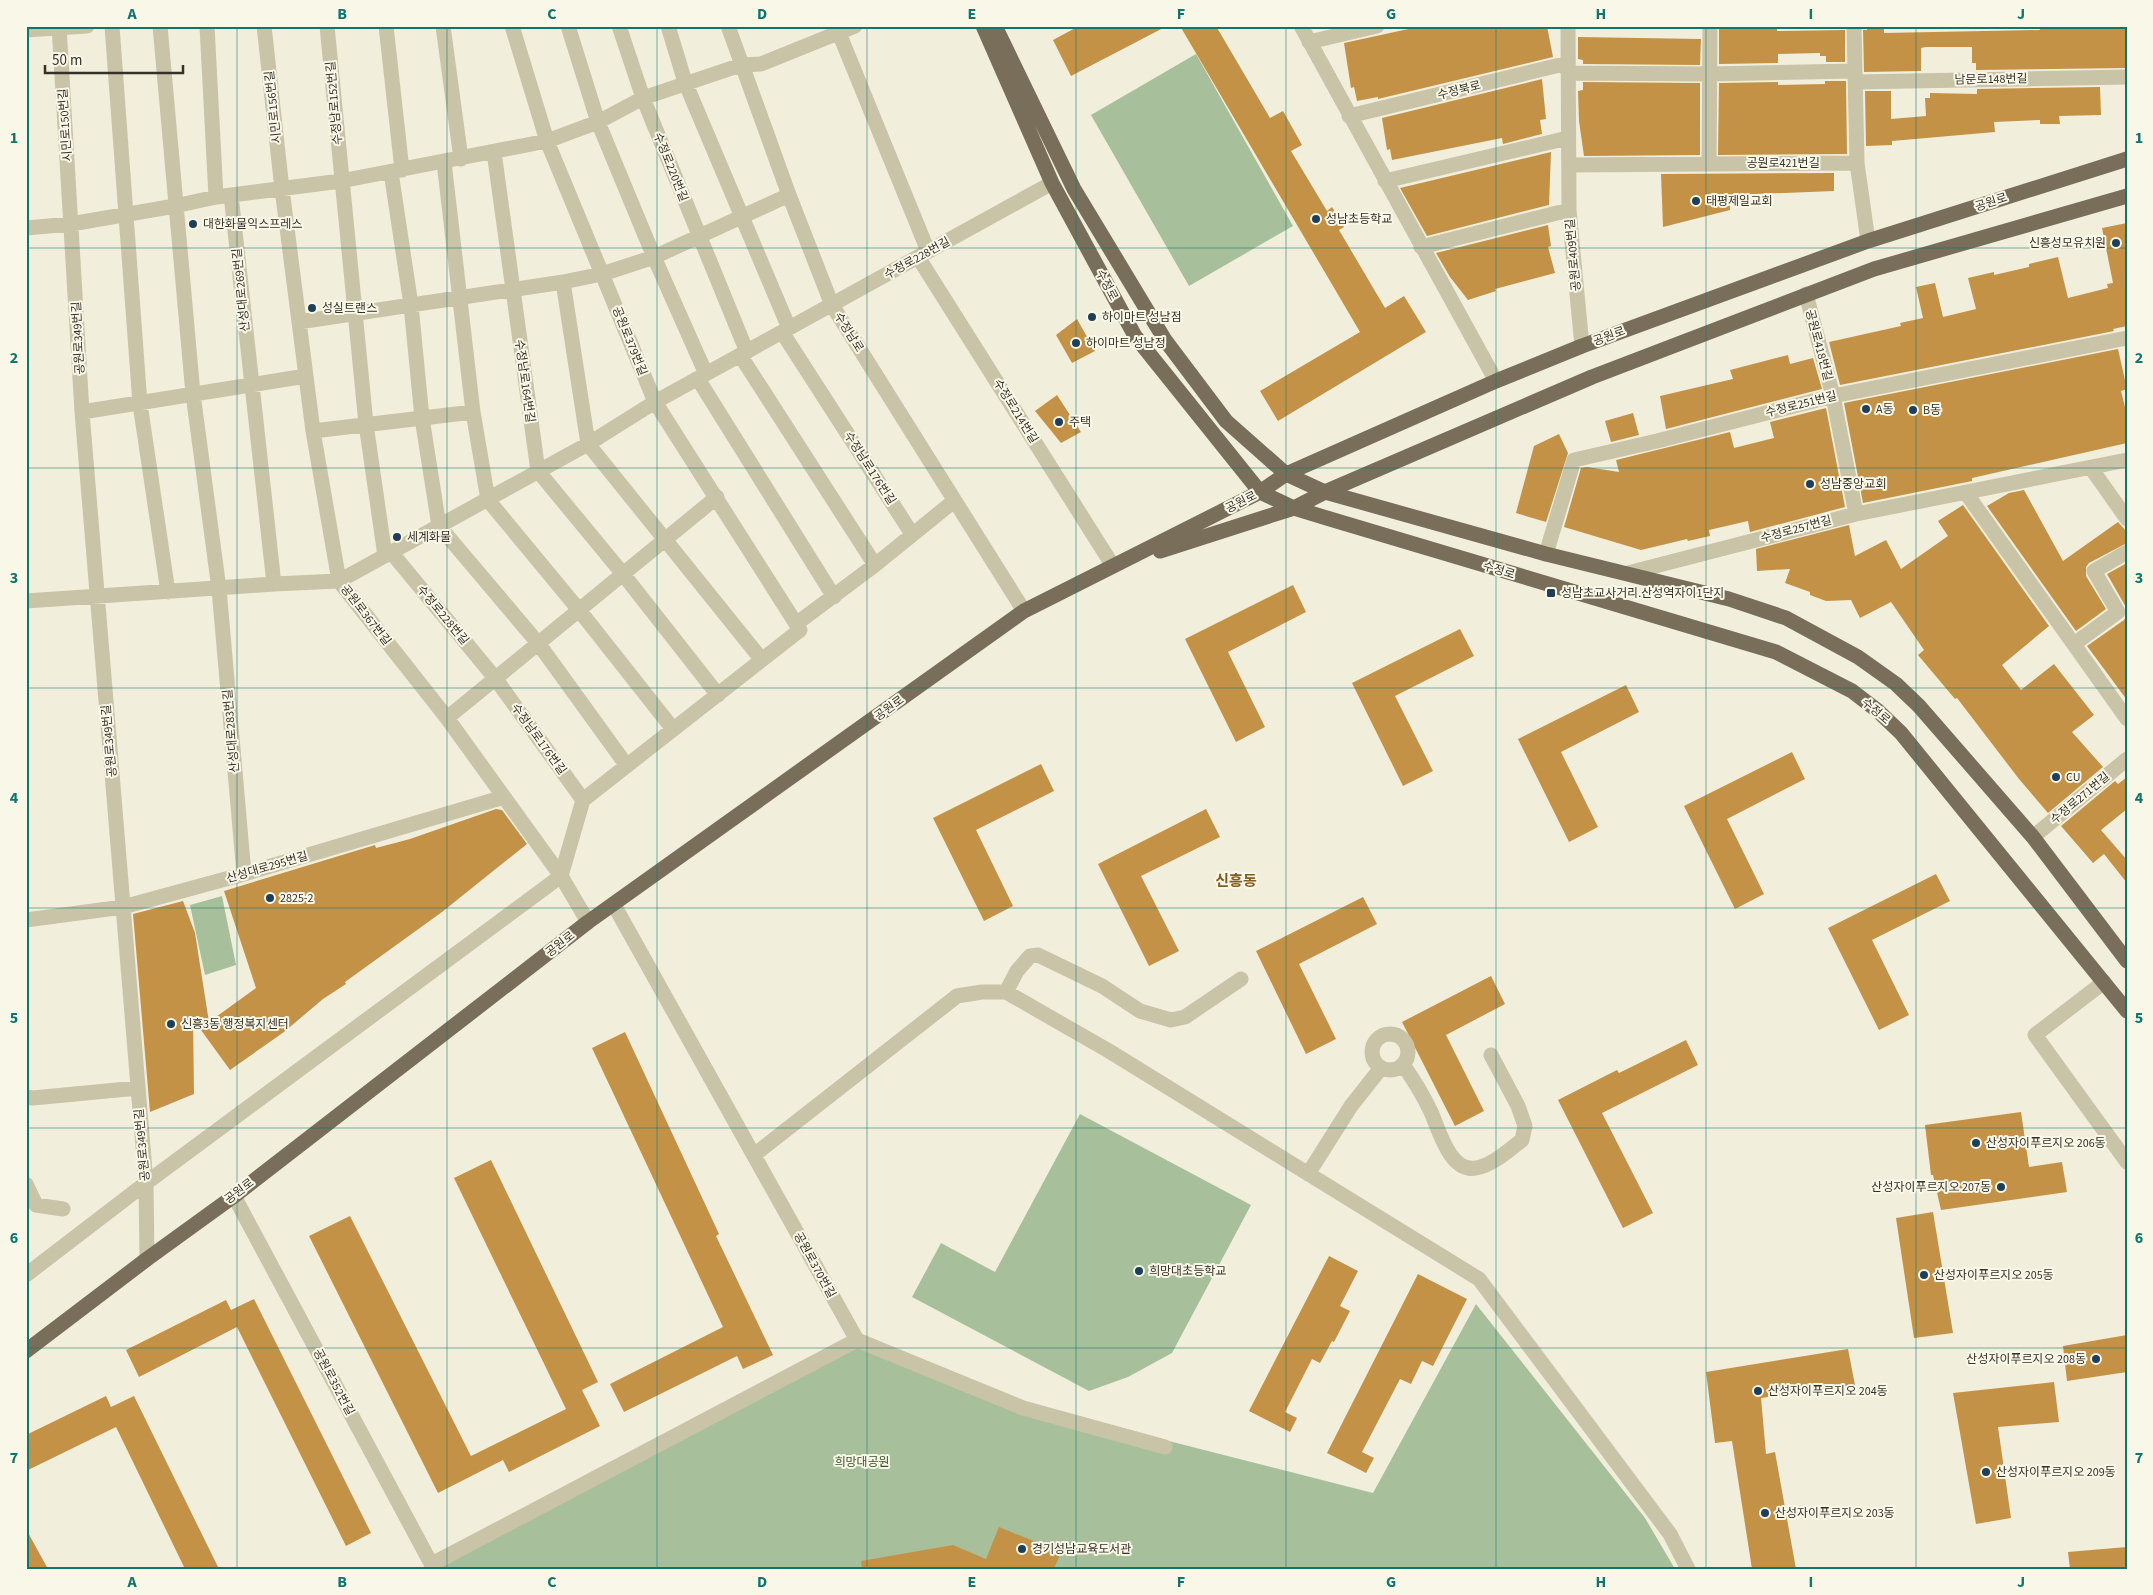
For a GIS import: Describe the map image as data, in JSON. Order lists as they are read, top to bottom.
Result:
{
  "streets": {
    "main road": ["공원로", "수정로"],
    "street": [
      "남문로148번길",
      "수정북로",
      "수정남로152번길",
      "시민로156번길",
      "시민로150번길",
      "공원로421번길",
      "수정로220번길",
      "공원로409번길",
      "수정로228번길",
      "산성대로269번길",
      "수정남로",
      "공원로349번길",
      "공원로379번길",
      "공원로418번길",
      "수정남로164번길",
      "수정로251번길",
      "수정로214번길",
      "수정남로176번길",
      "수정로257번길",
      "공원로367번길",
      "산성대로283번길",
      "수정로271번길",
      "산성대로295번길",
      "공원로370번길",
      "공원로352번길"
    ]
  },
  "crossings": [
    ["수정북로", "공원로409번길"],
    ["시민로156번길", "공원로367번길"],
    ["시민로150번길", "공원로349번길"],
    ["공원로", "공원로409번길"],
    ["공원로", "수정로"],
    ["공원로", "수정남로"],
    ["공원로", "공원로349번길"],
    ["공원로", "공원로418번길"],
    ["공원로", "수정로214번길"],
    ["공원로", "공원로367번길"],
    ["공원로", "공원로370번길"],
    ["공원로", "공원로352번길"],
    ["수정로228번길", "수정로"],
    ["수정로228번길", "수정남로"],
    ["수정로228번길", "공원로379번길"],
    ["수정로228번길", "수정남로164번길"],
    ["수정로228번길", "수정로214번길"],
    ["수정로228번길", "수정남로176번길"],
    ["수정로228번길", "공원로367번길"],
    ["수정로", "수정로251번길"],
    ["수정로", "수정로257번길"],
    ["수정로", "수정로271번길"],
    ["공원로349번길", "산성대로295번길"],
    ["공원로418번길", "수정로251번길"],
    ["공원로418번길", "수정로257번길"],
    ["공원로367번길", "산성대로295번길"],
    ["산성대로283번길", "산성대로295번길"]
  ],
  "districts": ["신흥동"],
  "parks": ["희망대공원"],
  "places": {
    "other": [
      "태평제일교회",
      "성남초등학교",
      "대한화물익스프레스",
      "신흥성모유치원",
      "성실트랜스",
      "하이마트 성남점",
      "하이마트 성남정",
      "A동",
      "B동",
      "주택",
      "성남중앙교회",
      "세계화물",
      "CU",
      "2825-2",
      "신흥3동 행정복지센터",
      "산성자이푸르지오 206동",
      "산성자이푸르지오 207동",
      "희망대초등학교",
      "산성자이푸르지오 205동",
      "산성자이푸르지오 208동",
      "산성자이푸르지오 204동",
      "산성자이푸르지오 209동",
      "산성자이푸르지오 203동",
      "경기성남교육도서관"
    ],
    "transit": ["성남초교사거리.산성역자이1단지"]
  },
  "scale_bar": "50 m",
  "grid": {
    "columns": [
      "A",
      "B",
      "C",
      "D",
      "E",
      "F",
      "G",
      "H",
      "I",
      "J"
    ],
    "rows": [
      "1",
      "2",
      "3",
      "4",
      "5",
      "6",
      "7"
    ]
  }
}
